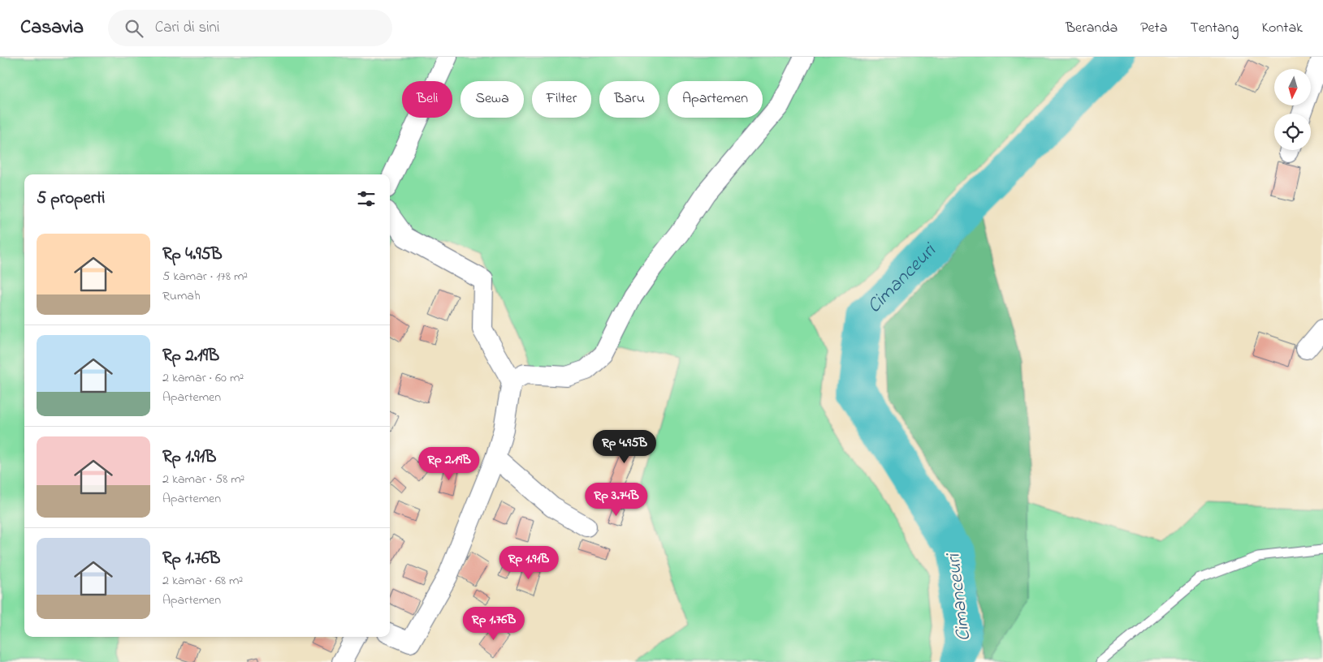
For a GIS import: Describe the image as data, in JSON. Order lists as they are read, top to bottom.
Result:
{
  "water": ["Cimanceuri"],
  "north": "bottom",
  "page": {
    "header": "Casavia",
    "search": "Cari di sini",
    "nav": [
      "Beranda",
      "Peta",
      "Tentang",
      "Kontak"
    ],
    "chip": [
      "Beli",
      "Sewa",
      "Filter",
      "Baru",
      "Apartemen"
    ],
    "heading": "5 properti",
    "list": [
      {
        "name": "Rp 4.95B",
        "note": "5 kamar · 178 m² · Rumah"
      },
      {
        "name": "Rp 2.19B",
        "note": "2 kamar · 60 m² · Apartemen"
      },
      {
        "name": "Rp 1.91B",
        "note": "2 kamar · 58 m² · Apartemen"
      },
      {
        "name": "Rp 1.76B",
        "note": "2 kamar · 68 m² · Apartemen"
      }
    ],
    "price": [
      "Rp 4.95B",
      "Rp 2.19B",
      "Rp 3.74B",
      "Rp 1.91B",
      "Rp 1.76B"
    ]
  }
}
